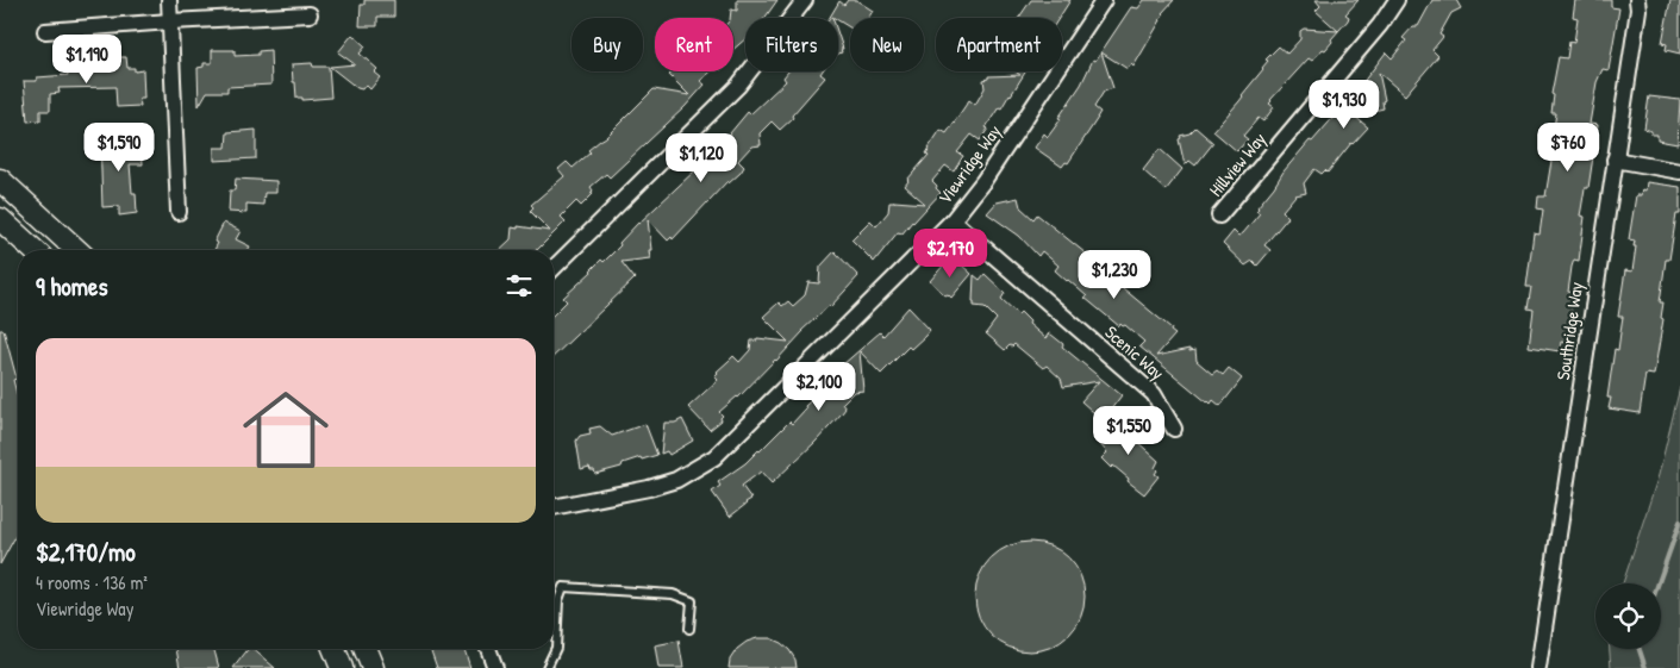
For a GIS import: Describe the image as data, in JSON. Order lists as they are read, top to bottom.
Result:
{
  "streets": {
    "street": [
      "Viewridge Way",
      "Hillview Way",
      "Southridge Way",
      "Scenic Way"
    ]
  },
  "crossings": [
    ["Viewridge Way", "Scenic Way"]
  ],
  "page": {
    "chip": [
      "Buy",
      "Rent",
      "Filters",
      "New",
      "Apartment"
    ],
    "price": [
      "$1,190",
      "$1,930",
      "$1,590",
      "$760",
      "$1,120",
      "$2,170",
      "$1,230",
      "$2,100",
      "$1,550"
    ],
    "heading": "9 homes",
    "list": [
      {
        "name": "$2,170/mo",
        "note": "4 rooms · 136 m² · Viewridge Way"
      }
    ]
  }
}
